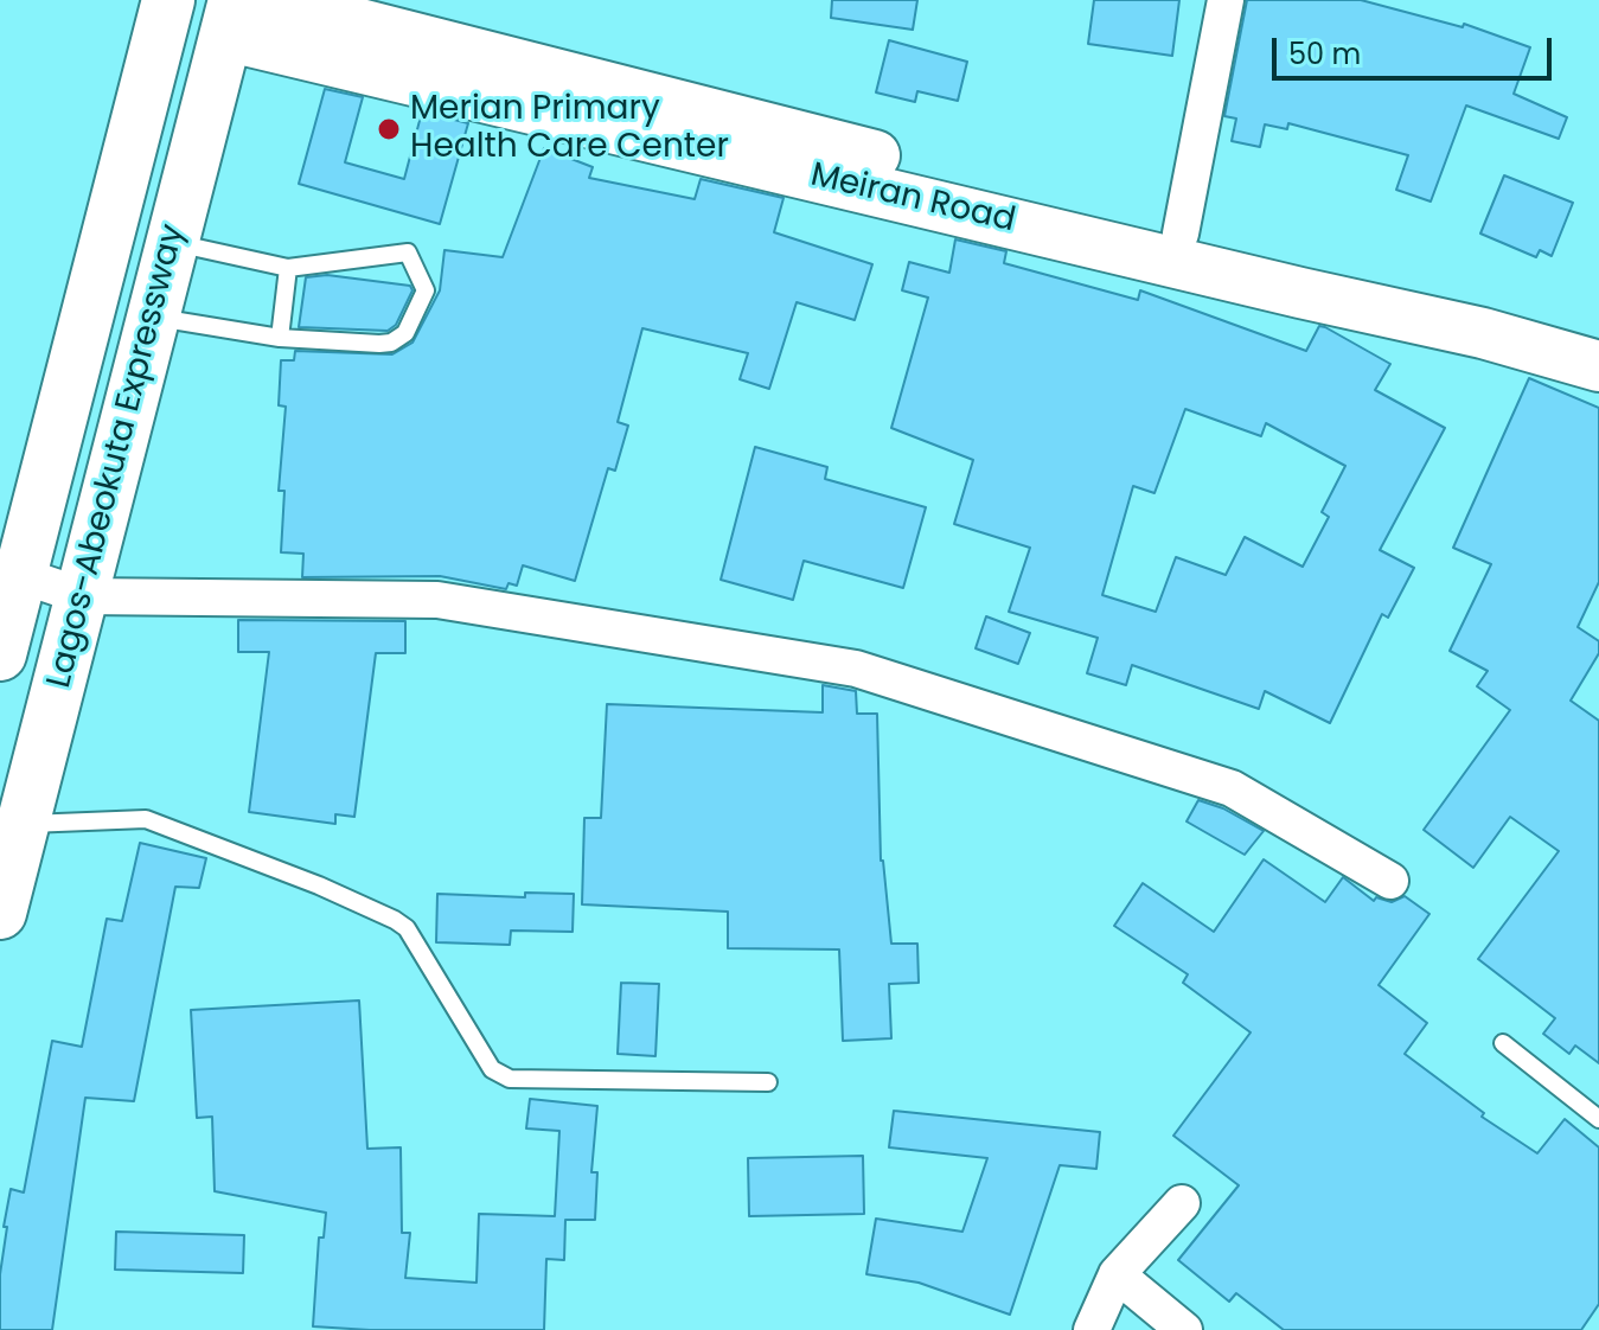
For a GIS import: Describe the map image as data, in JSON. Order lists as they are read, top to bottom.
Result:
{
  "streets": {
    "highway": ["Lagos-Abeokuta Expressway"],
    "main road": ["Meiran Road"]
  },
  "crossings": [
    ["Meiran Road", "Lagos-Abeokuta Expressway"]
  ],
  "places": ["Merian Primary Health Care Center"],
  "scale_bar": "50 m"
}
